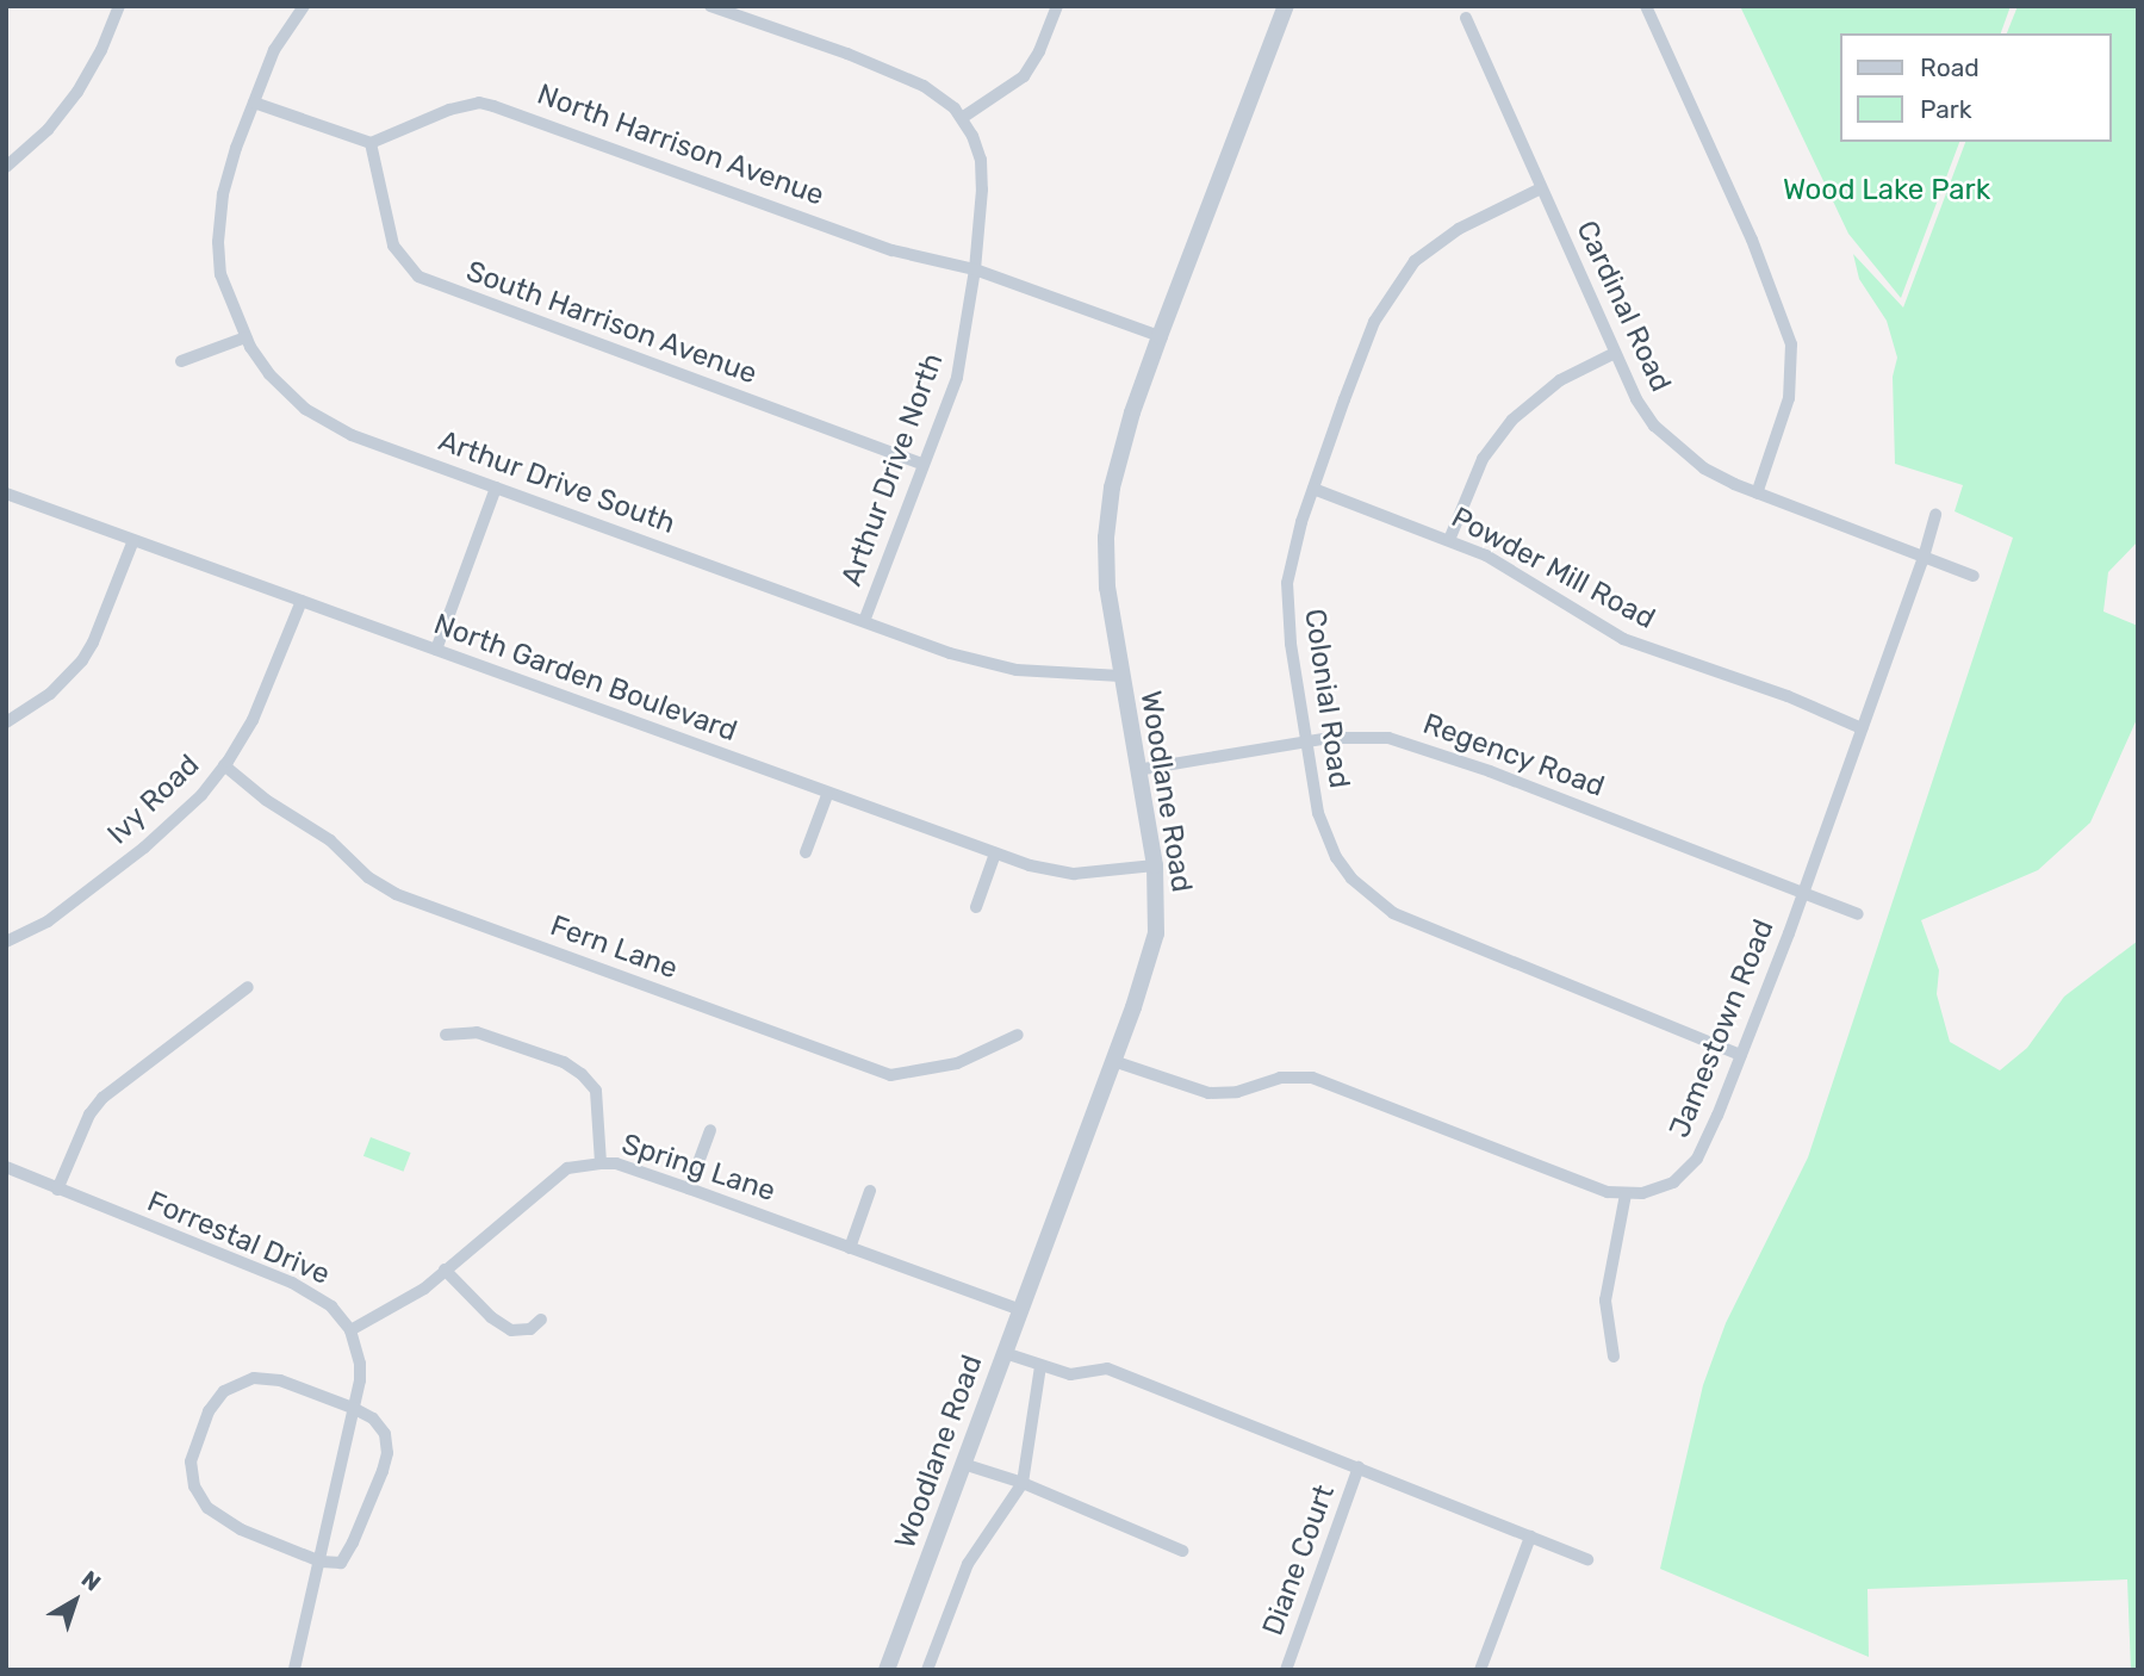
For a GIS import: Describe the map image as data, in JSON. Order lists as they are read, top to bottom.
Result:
{
  "streets": {
    "street": [
      "North Harrison Avenue",
      "Cardinal Road",
      "South Harrison Avenue",
      "Arthur Drive North",
      "Arthur Drive South",
      "Powder Mill Road",
      "North Garden Boulevard",
      "Colonial Road",
      "Regency Road",
      "Woodlane Road",
      "Ivy Road",
      "Fern Lane",
      "Jamestown Road",
      "Spring Lane",
      "Forrestal Drive",
      "Diane Court"
    ]
  },
  "crossings": [
    ["North Harrison Avenue", "South Harrison Avenue"],
    ["North Harrison Avenue", "Arthur Drive North"],
    ["North Harrison Avenue", "Woodlane Road"],
    ["Cardinal Road", "Colonial Road"],
    ["Cardinal Road", "Jamestown Road"],
    ["South Harrison Avenue", "Arthur Drive North"],
    ["Arthur Drive North", "Arthur Drive South"],
    ["Arthur Drive South", "Woodlane Road"],
    ["Powder Mill Road", "Colonial Road"],
    ["Powder Mill Road", "Jamestown Road"],
    ["North Garden Boulevard", "Woodlane Road"],
    ["North Garden Boulevard", "Ivy Road"],
    ["Colonial Road", "Regency Road"],
    ["Colonial Road", "Jamestown Road"],
    ["Regency Road", "Woodlane Road"],
    ["Regency Road", "Jamestown Road"],
    ["Woodlane Road", "Jamestown Road"],
    ["Woodlane Road", "Spring Lane"],
    ["Ivy Road", "Fern Lane"],
    ["Spring Lane", "Forrestal Drive"]
  ],
  "parks": ["Wood Lake Park"],
  "legend": ["Road", "Park"],
  "north": "top right"
}
